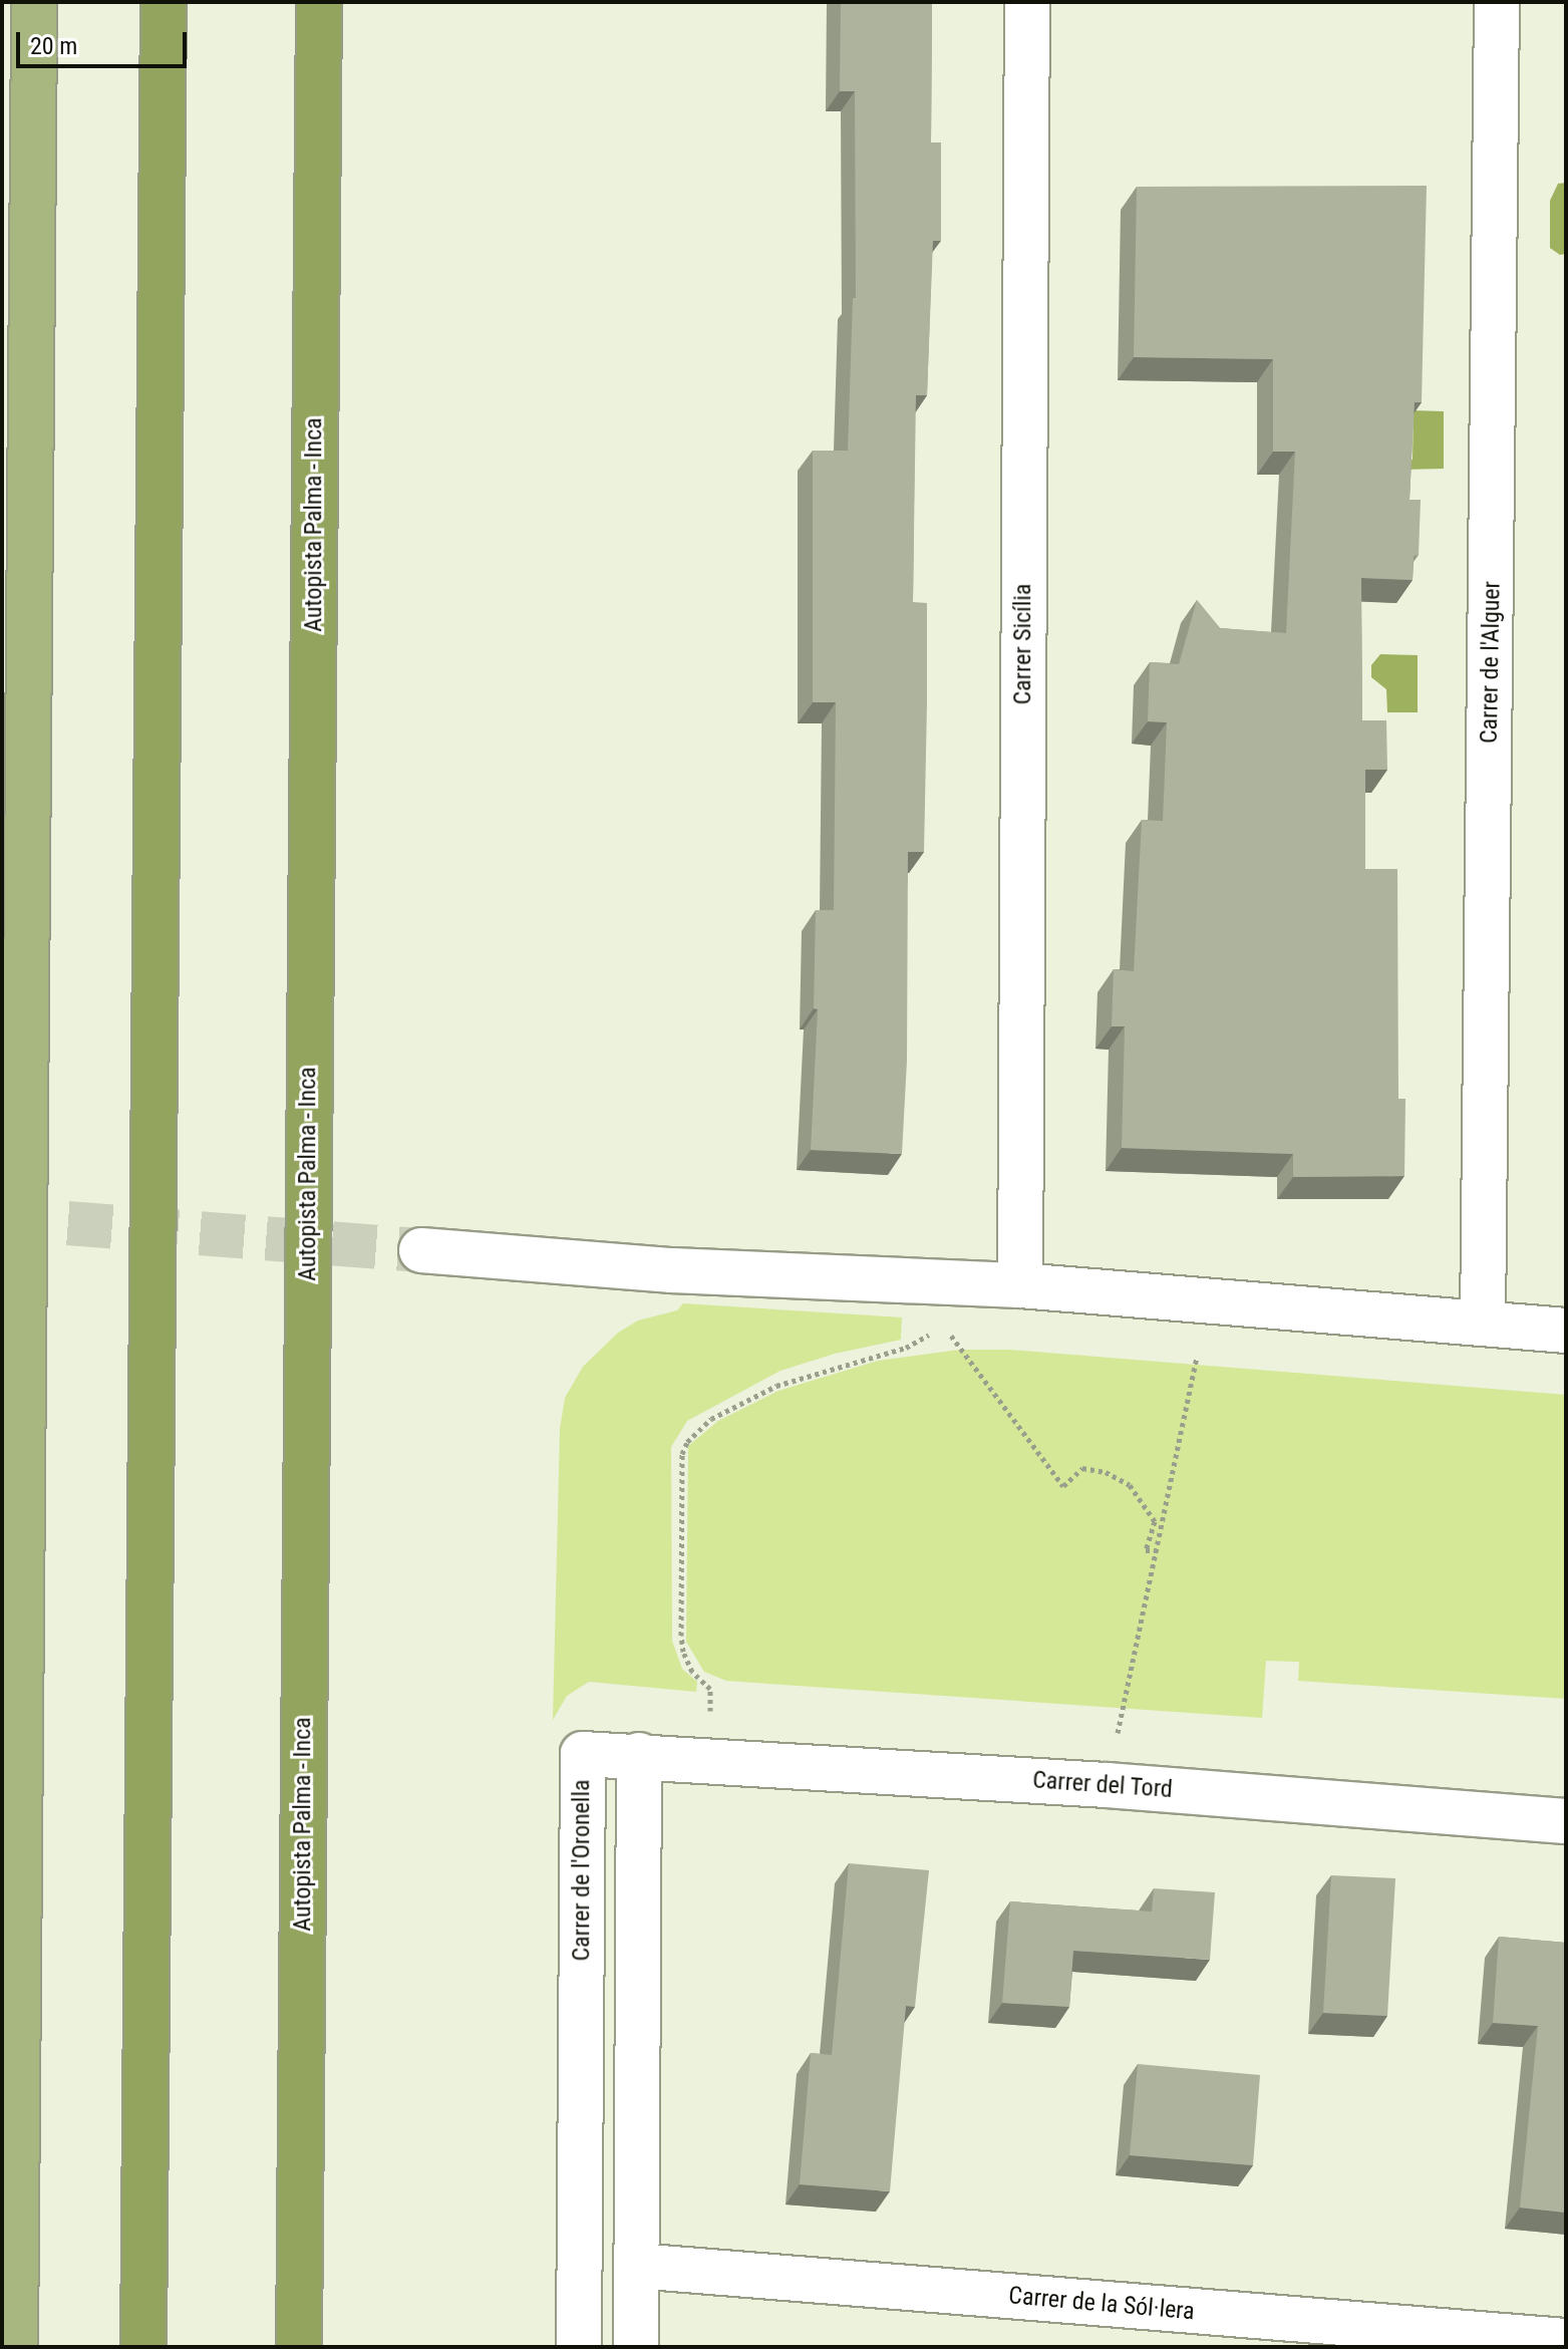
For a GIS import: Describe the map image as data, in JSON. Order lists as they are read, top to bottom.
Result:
{
  "streets": {
    "highway": ["Autopista Palma - Inca"],
    "street": [
      "Carrer Sicília",
      "Carrer de l'Alguer",
      "Carrer del Tord",
      "Carrer de l'Oronella",
      "Carrer de la Sól·lera"
    ]
  },
  "crossings": [
    ["Carrer del Tord", "Carrer de l'Oronella"]
  ],
  "scale_bar": "20 m"
}
